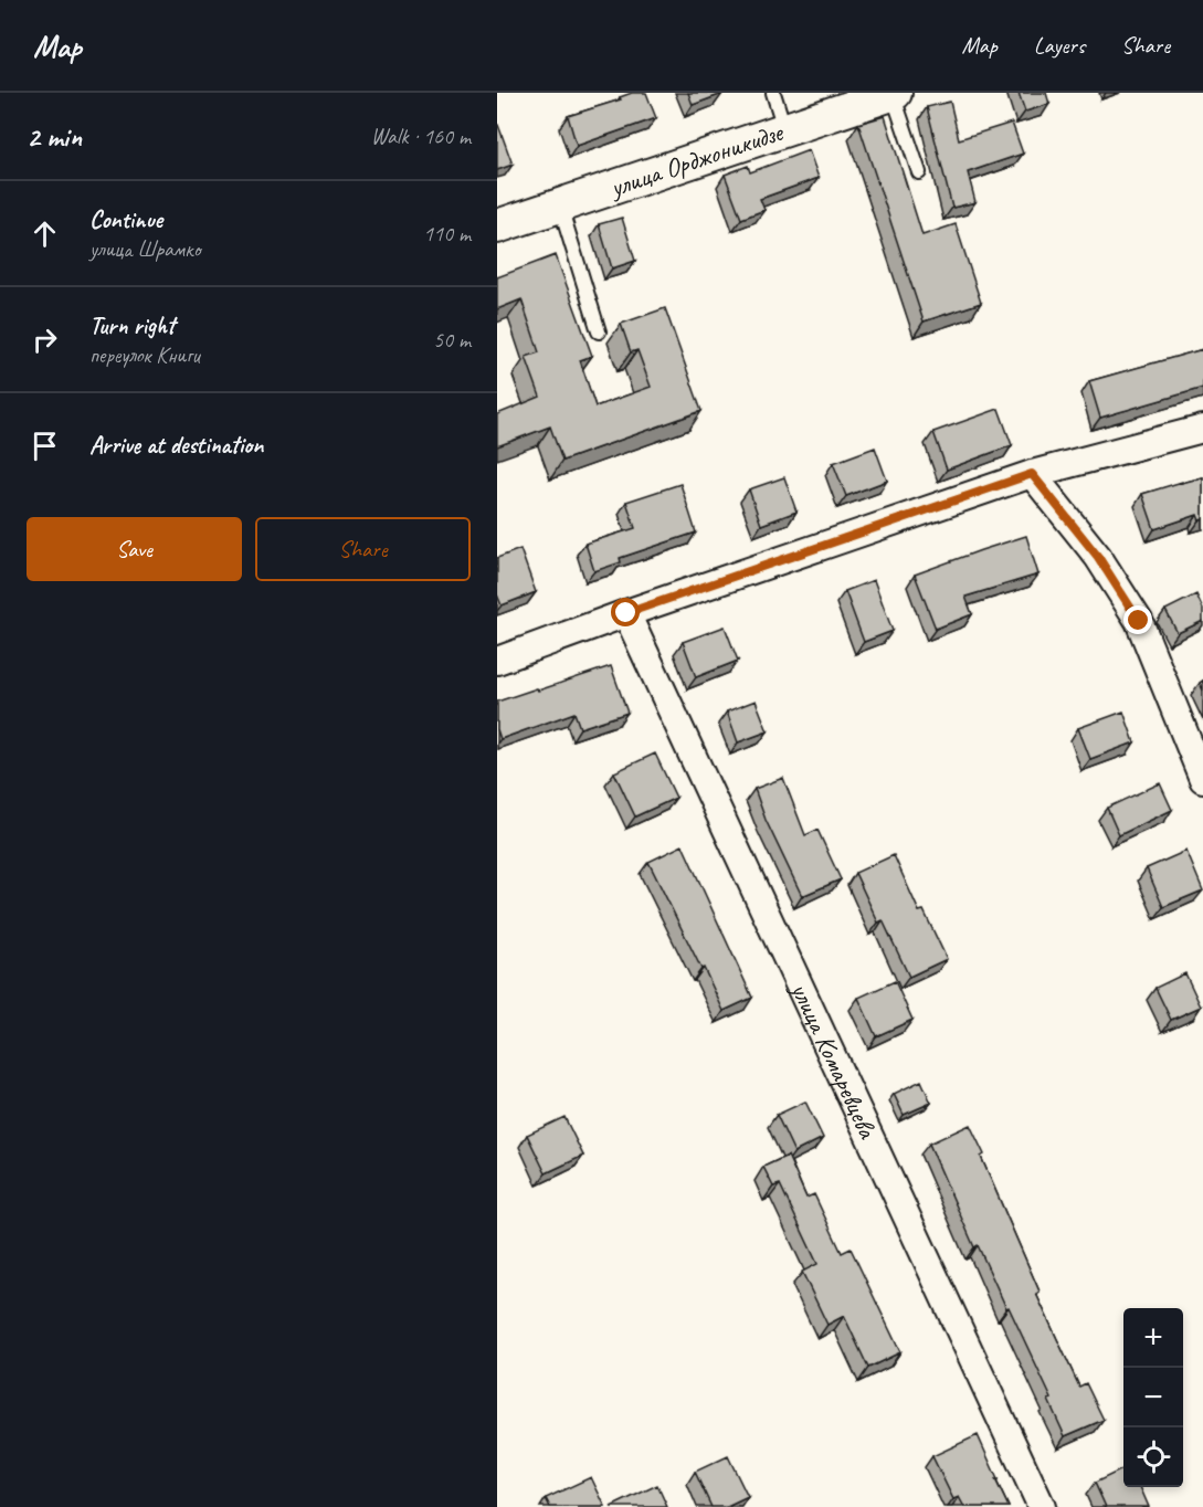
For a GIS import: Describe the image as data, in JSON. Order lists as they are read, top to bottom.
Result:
{
  "streets": {
    "street": ["улица Орджоникидзе", "улица Комаревцева"]
  },
  "page": {
    "header": "Map",
    "nav": ["Map", "Layers", "Share"],
    "heading": ["2 min", "Walk · 160 m"],
    "list": [
      ["Continue", "улица Шрамко", "110 m"],
      ["Turn right", "переулок Книги", "50 m"],
      "Arrive at destination"
    ],
    "buttons": ["Save", "Share"],
    "map_buttons": ["+", "−"]
  }
}
